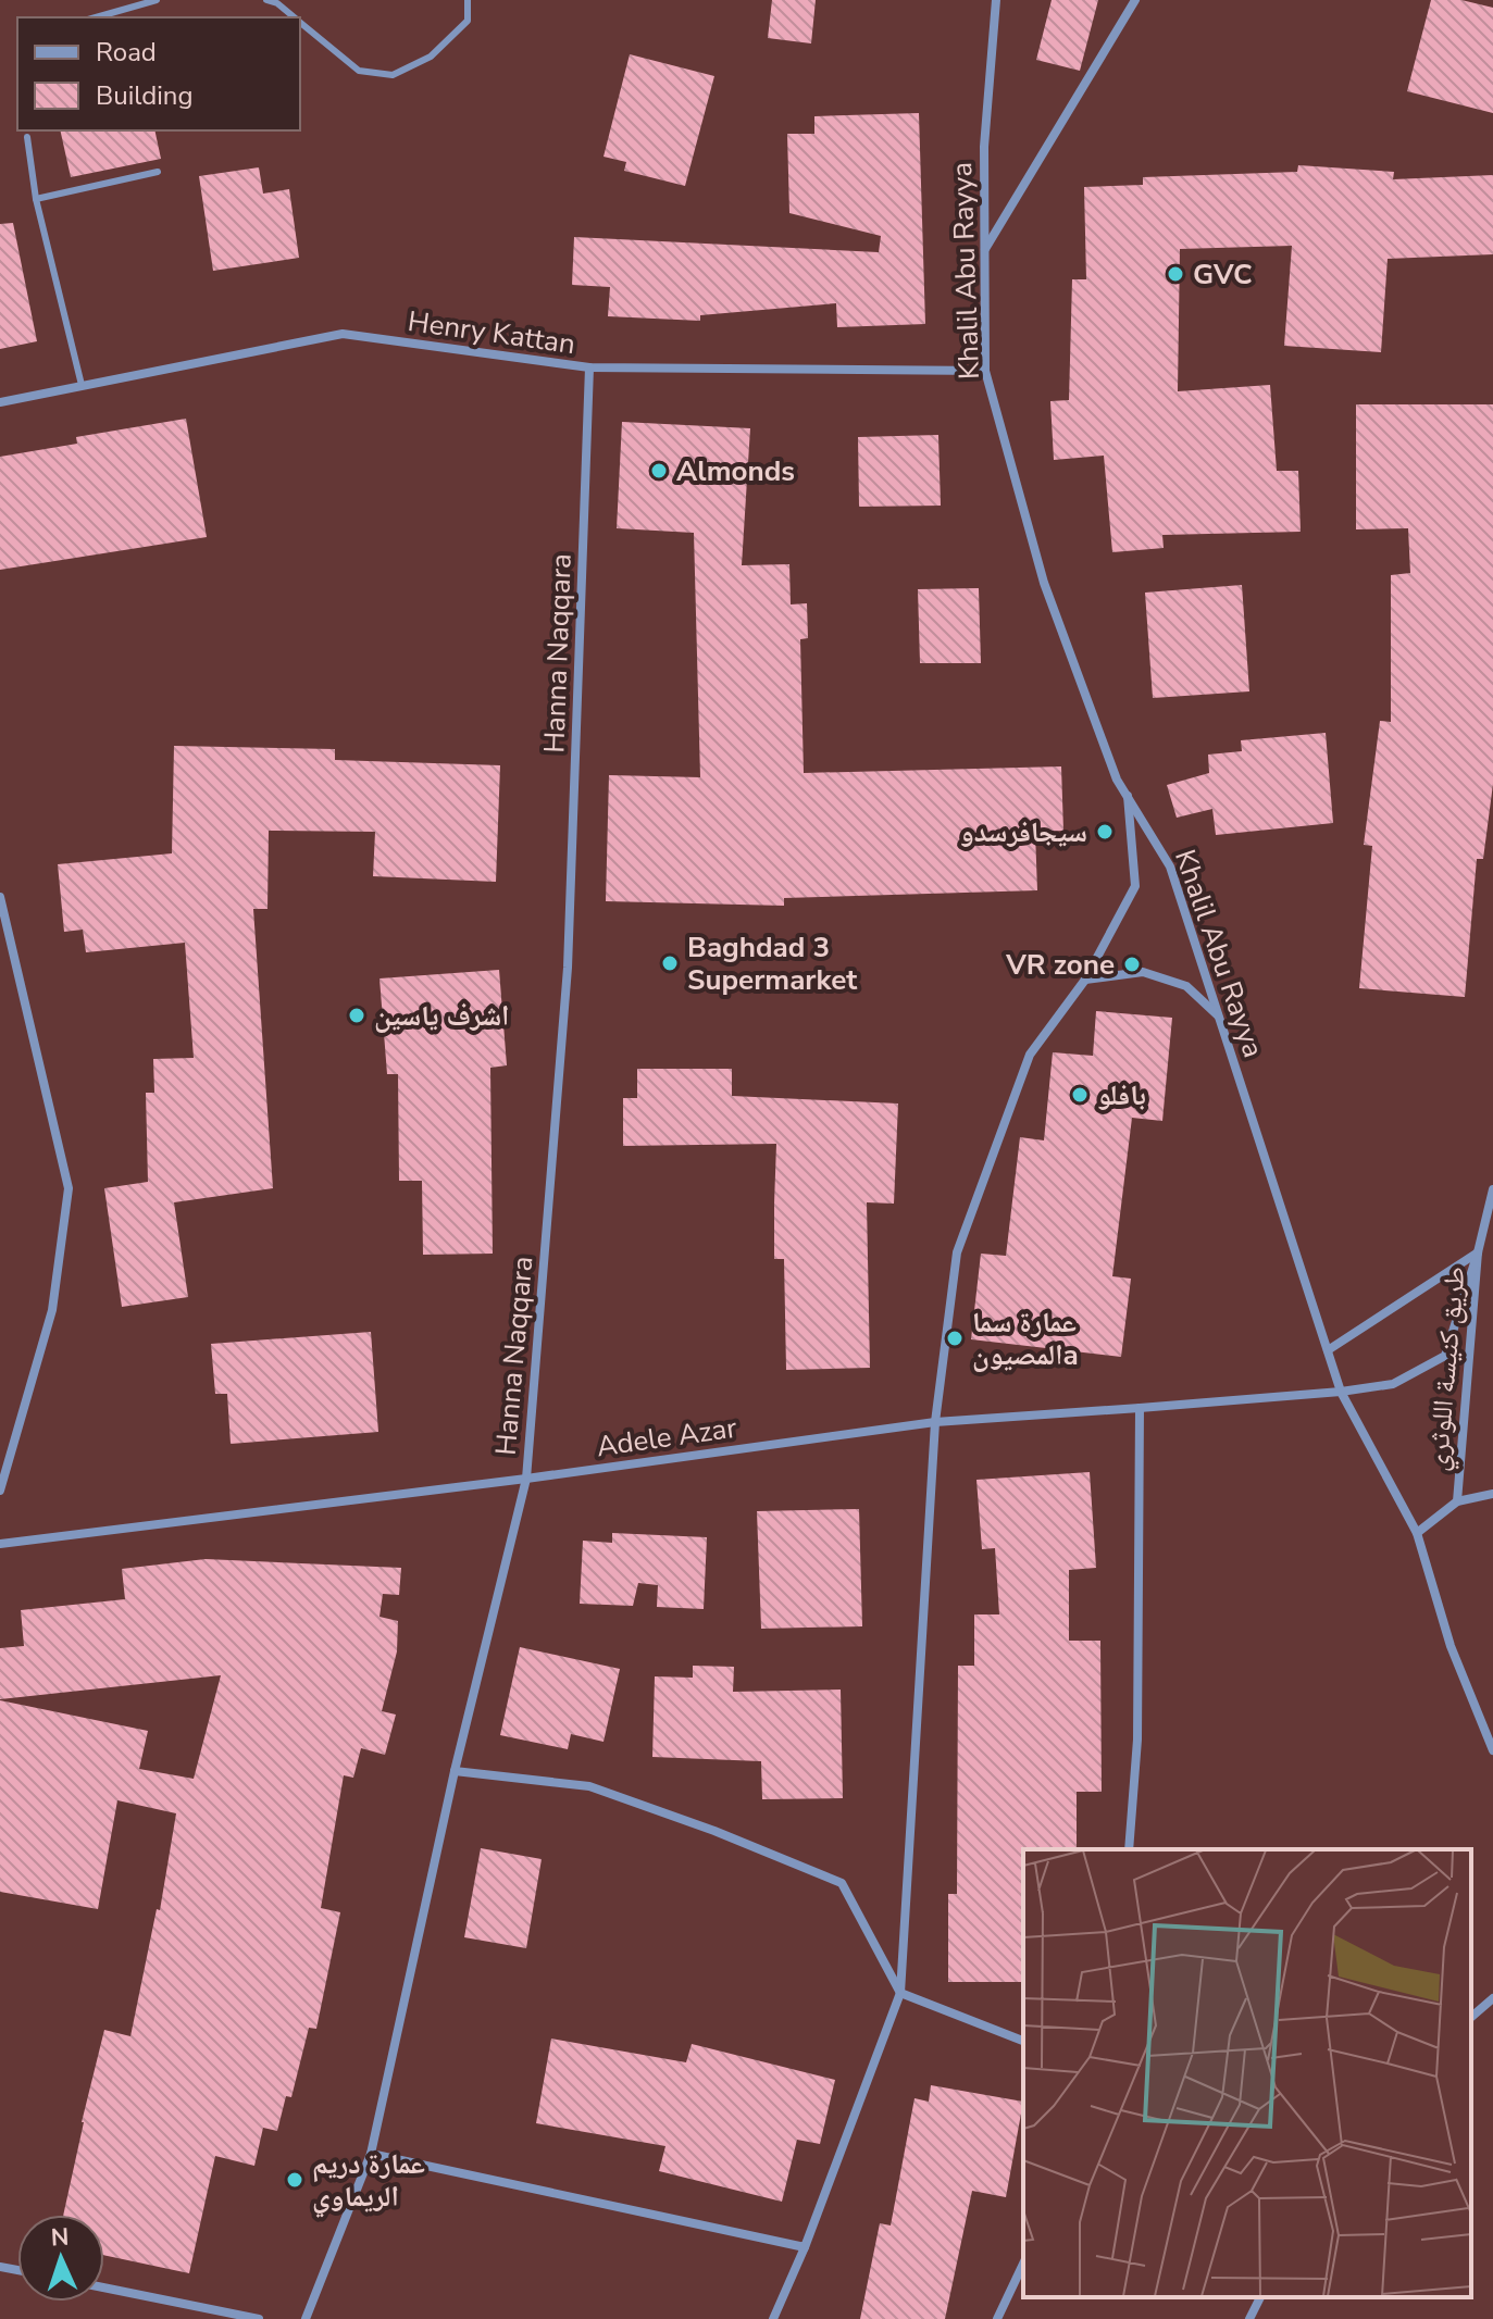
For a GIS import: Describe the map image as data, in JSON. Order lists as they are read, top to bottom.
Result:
{
  "streets": {
    "street": [
      "Khalil Abu Rayya",
      "Henry Kattan",
      "Hanna Naqqara",
      "طريق كنيسة اللوثري",
      "Adele Azar"
    ]
  },
  "crossings": [
    ["Khalil Abu Rayya", "Henry Kattan"],
    ["Khalil Abu Rayya", "طريق كنيسة اللوثري"],
    ["Khalil Abu Rayya", "Adele Azar"],
    ["Henry Kattan", "Hanna Naqqara"],
    ["Hanna Naqqara", "Adele Azar"],
    ["طريق كنيسة اللوثري", "Adele Azar"]
  ],
  "places": [
    "GVC",
    "Almonds",
    "سيجافرسدو",
    "Baghdad 3 Supermarket",
    "VR zone",
    "اشرف ياسين",
    "بافلو",
    "عمارة سما المصيونa",
    "عمارة دريم الريماوي"
  ],
  "legend": ["Road", "Building"],
  "north": "top"
}
